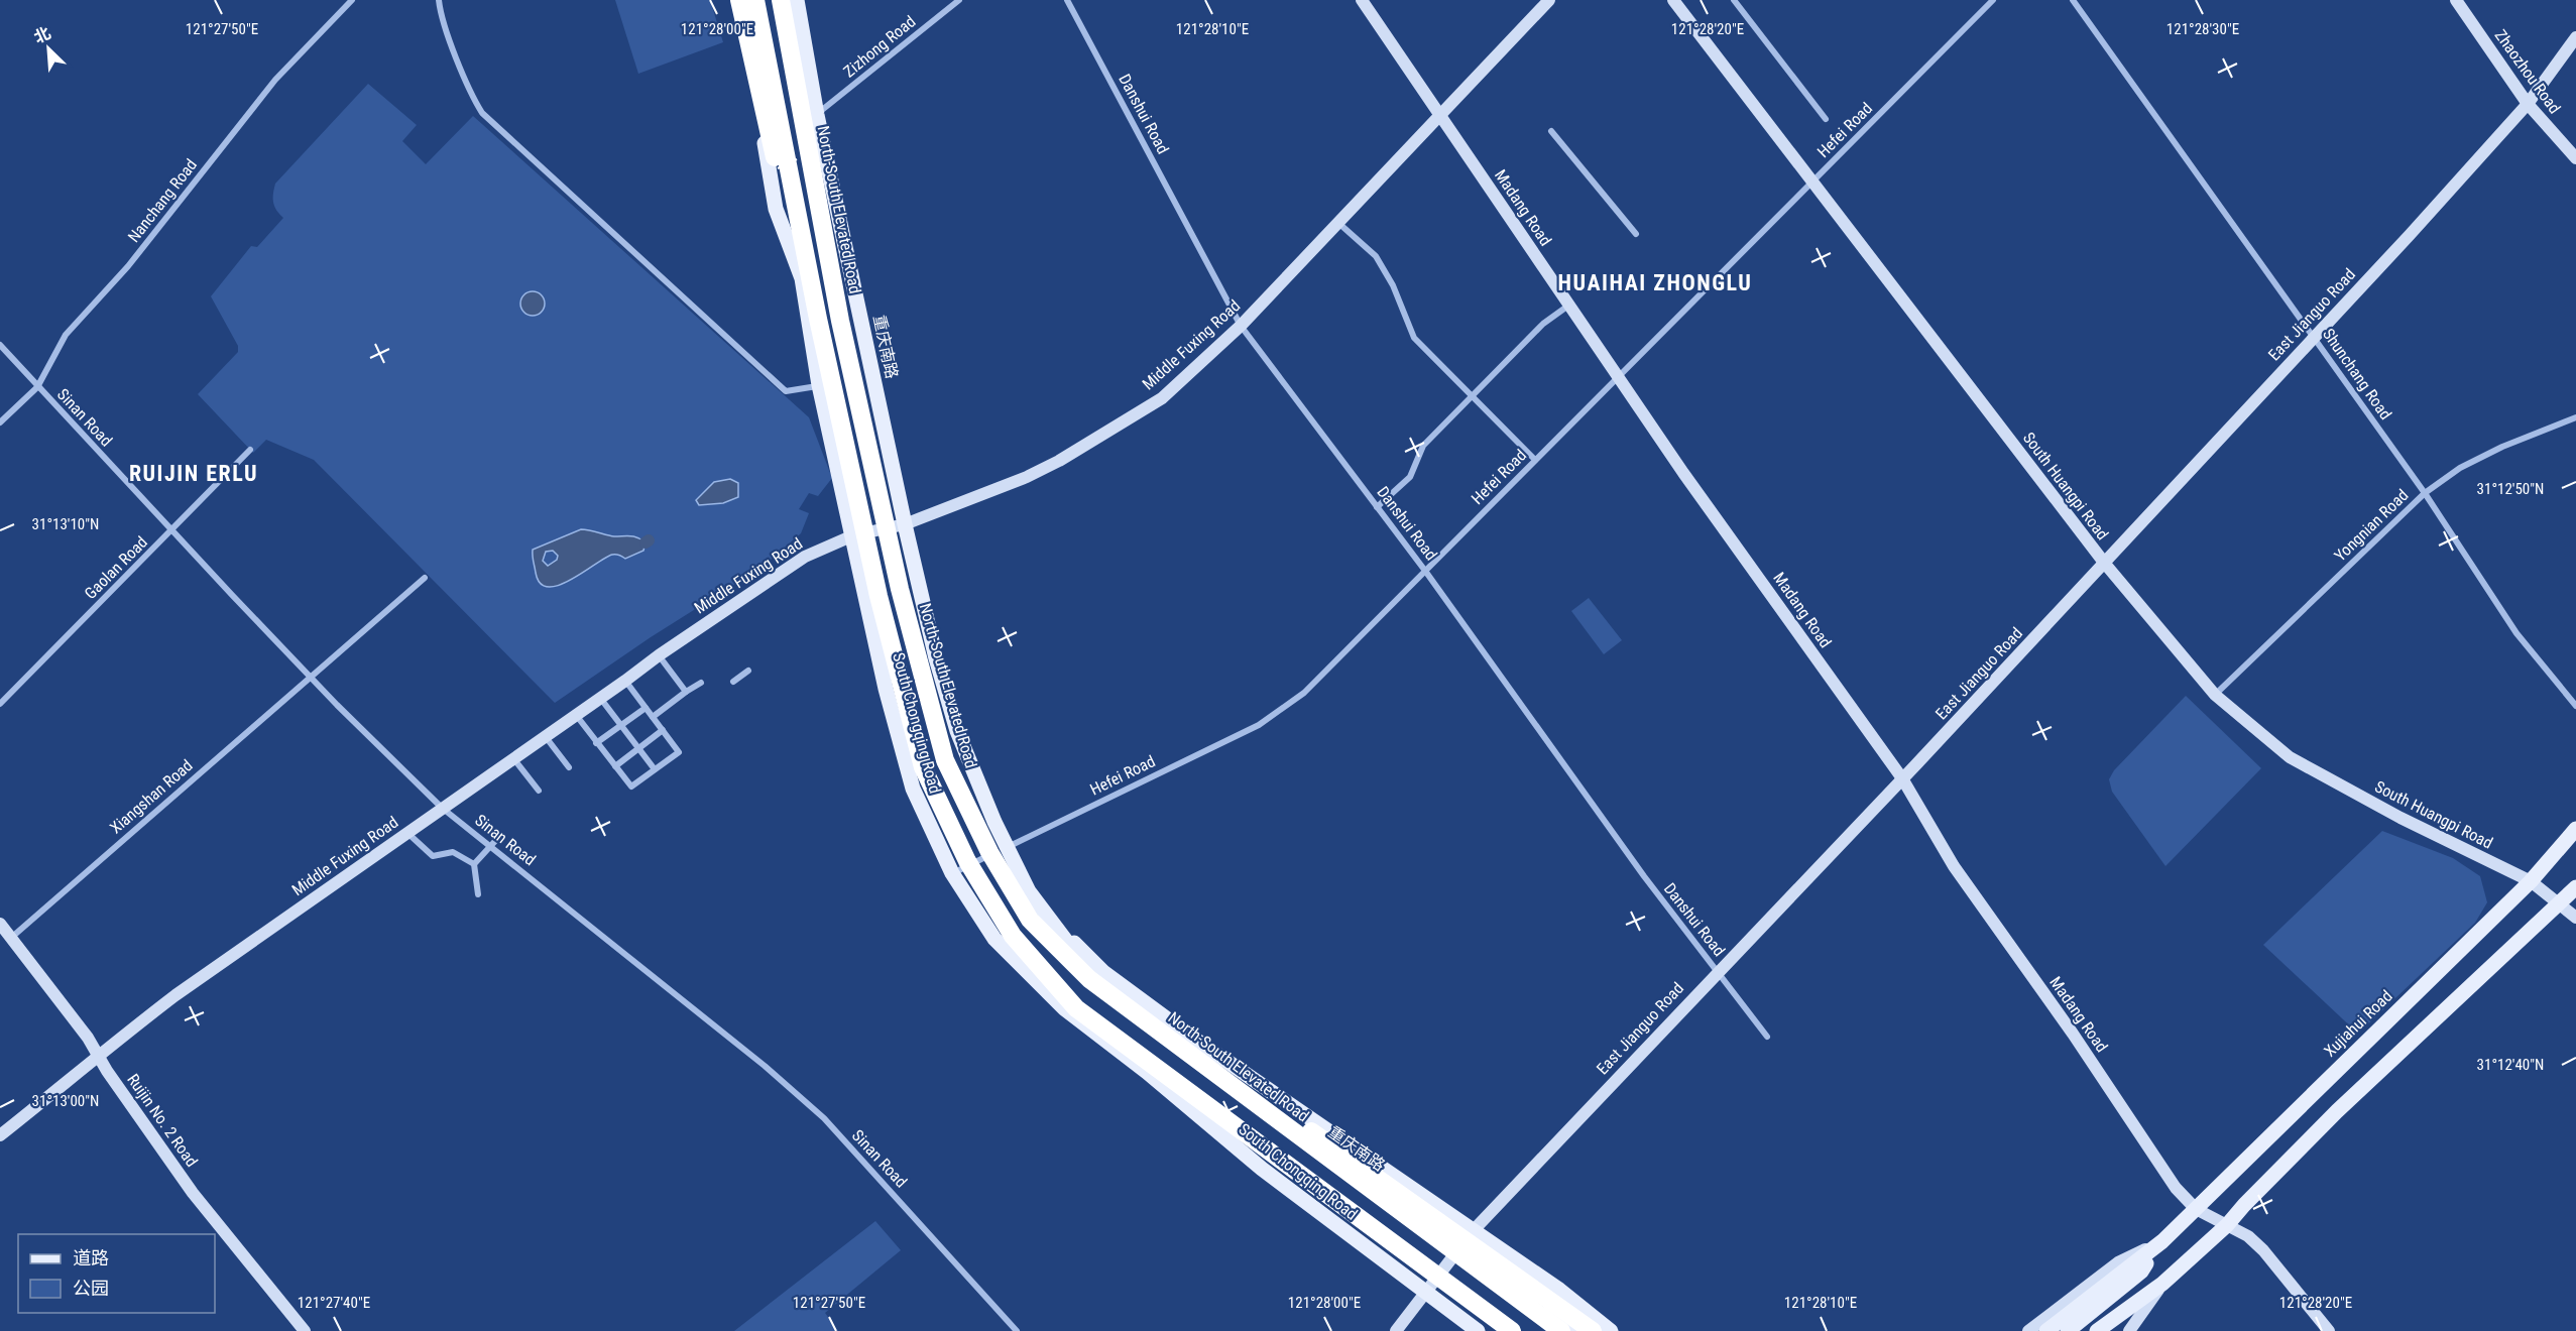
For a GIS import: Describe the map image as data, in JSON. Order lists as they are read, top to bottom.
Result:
{
  "streets": {
    "highway": ["North-South Elevated Road"],
    "main road": ["重庆南路", "South Chongqing Road", "Xujiahui Road"],
    "street": [
      "Zizhong Road",
      "Zhaozhou Road",
      "Danshui Road",
      "Hefei Road",
      "Nanchang Road",
      "Madang Road",
      "East Jianguo Road",
      "Middle Fuxing Road",
      "Shunchang Road",
      "Sinan Road",
      "South Huangpi Road",
      "Yongnian Road",
      "Gaolan Road",
      "Xiangshan Road",
      "Ruijin No. 2 Road"
    ]
  },
  "crossings": [
    ["Zizhong Road", "重庆南路"],
    ["Zhaozhou Road", "East Jianguo Road"],
    ["Danshui Road", "Hefei Road"],
    ["Danshui Road", "East Jianguo Road"],
    ["Danshui Road", "Middle Fuxing Road"],
    ["Hefei Road", "Madang Road"],
    ["Hefei Road", "South Huangpi Road"],
    ["Hefei Road", "South Chongqing Road"],
    ["Nanchang Road", "Sinan Road"],
    ["Madang Road", "East Jianguo Road"],
    ["Madang Road", "Middle Fuxing Road"],
    ["Madang Road", "Xujiahui Road"],
    ["East Jianguo Road", "重庆南路"],
    ["East Jianguo Road", "Shunchang Road"],
    ["East Jianguo Road", "South Huangpi Road"],
    ["East Jianguo Road", "South Chongqing Road"],
    ["Middle Fuxing Road", "重庆南路"],
    ["Middle Fuxing Road", "Sinan Road"],
    ["Middle Fuxing Road", "South Chongqing Road"],
    ["Middle Fuxing Road", "Ruijin No. 2 Road"],
    ["Shunchang Road", "Yongnian Road"],
    ["Sinan Road", "Gaolan Road"],
    ["Sinan Road", "Xiangshan Road"],
    ["South Huangpi Road", "Yongnian Road"],
    ["South Huangpi Road", "Xujiahui Road"],
    ["Xiangshan Road", "Ruijin No. 2 Road"]
  ],
  "districts": ["HUAIHAI ZHONGLU", "RUIJIN ERLU"],
  "legend": ["道路", "公园"],
  "north": "top left",
  "coordinates": [
    "121°27'50\"E",
    "121°28'00\"E",
    "121°28'10\"E",
    "121°28'20\"E",
    "121°28'30\"E",
    "31°12'50\"N",
    "31°13'10\"N",
    "31°12'40\"N",
    "31°13'00\"N",
    "121°27'40\"E"
  ]
}
